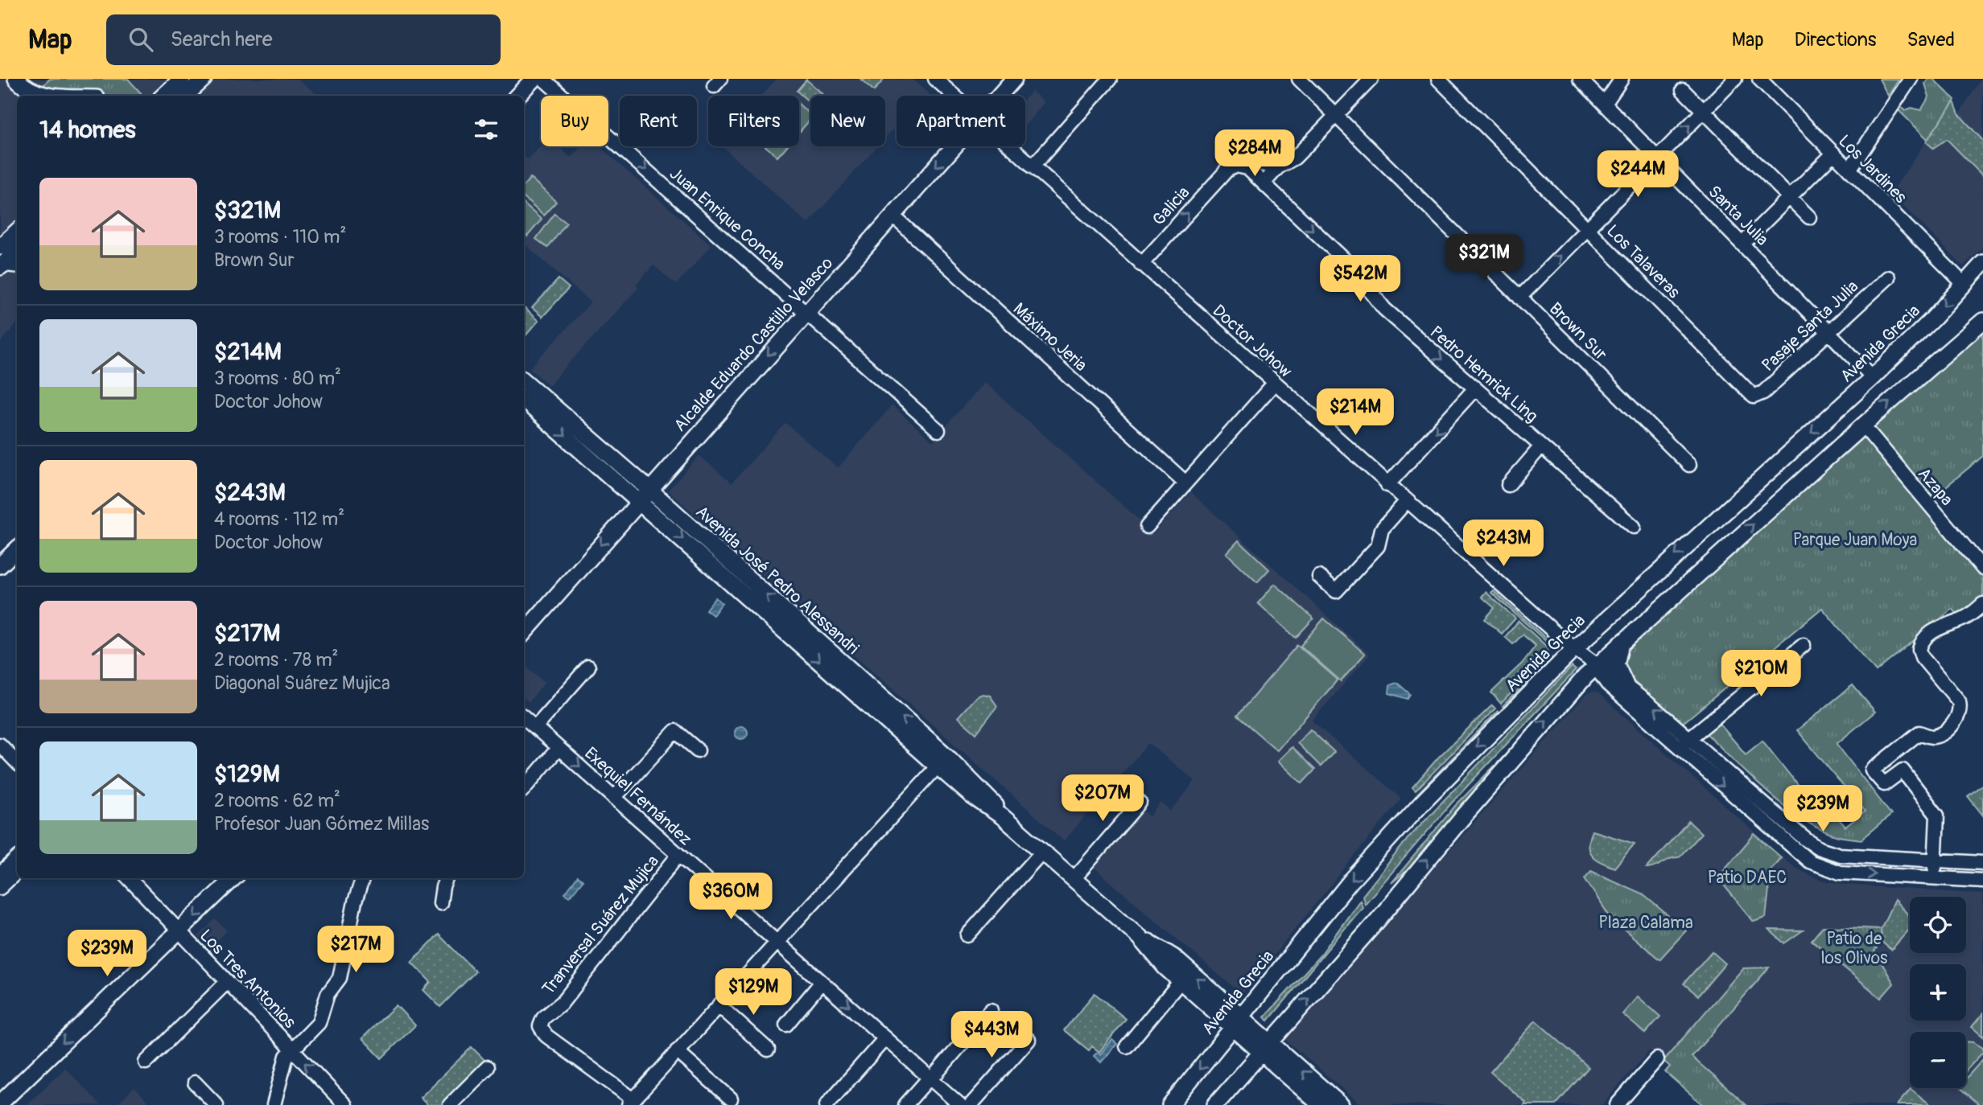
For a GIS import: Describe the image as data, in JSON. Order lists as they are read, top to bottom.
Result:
{
  "streets": {
    "main road": ["Avenida Grecia", "Alcalde Eduardo Castillo Velasco", "Avenida José Pedro Alessandri"],
    "street": [
      "Los Jardines",
      "Galicia",
      "Santa Julia",
      "Juan Enrique Concha",
      "Los Talaveras",
      "Pasaje Santa Julia",
      "Brown Sur",
      "Máximo Jeria",
      "Doctor Johow",
      "Pedro Hemrick Ling",
      "Azapa",
      "Exequiel Fernández",
      "Tranversal Suárez Mujica",
      "Los Tres Antonios"
    ]
  },
  "crossings": [
    ["Los Jardines", "Avenida Grecia"],
    ["Galicia", "Doctor Johow"],
    ["Galicia", "Pedro Hemrick Ling"],
    ["Santa Julia", "Pasaje Santa Julia"],
    ["Santa Julia", "Avenida Grecia"],
    ["Juan Enrique Concha", "Alcalde Eduardo Castillo Velasco"],
    ["Los Talaveras", "Pasaje Santa Julia"],
    ["Máximo Jeria", "Alcalde Eduardo Castillo Velasco"],
    ["Doctor Johow", "Avenida Grecia"],
    ["Avenida Grecia", "Avenida José Pedro Alessandri"],
    ["Alcalde Eduardo Castillo Velasco", "Avenida José Pedro Alessandri"],
    ["Exequiel Fernández", "Tranversal Suárez Mujica"]
  ],
  "one_way": [
    "Galicia",
    "Juan Enrique Concha",
    "Alcalde Eduardo Castillo Velasco",
    "Pedro Hemrick Ling"
  ],
  "parks": [
    "Parque Juan Moya",
    "Patio DAEC",
    "Plaza Calama",
    "Patio de los Olivos"
  ],
  "page": {
    "header": "Map",
    "search": "Search here",
    "nav": ["Map", "Directions", "Saved"],
    "chip": [
      "Buy",
      "Rent",
      "Filters",
      "New",
      "Apartment"
    ],
    "heading": "14 homes",
    "price": [
      "$284M",
      "$244M",
      "$321M",
      "$542M",
      "$214M",
      "$243M",
      "$210M",
      "$207M",
      "$239M",
      "$360M",
      "$217M",
      "$239M",
      "$129M",
      "$443M"
    ],
    "list": [
      {
        "name": "$321M",
        "note": "3 rooms · 110 m² · Brown Sur"
      },
      {
        "name": "$214M",
        "note": "3 rooms · 80 m² · Doctor Johow"
      },
      {
        "name": "$243M",
        "note": "4 rooms · 112 m² · Doctor Johow"
      },
      {
        "name": "$217M",
        "note": "2 rooms · 78 m² · Diagonal Suárez Mujica"
      },
      {
        "name": "$129M",
        "note": "2 rooms · 62 m² · Profesor Juan Gómez Millas"
      }
    ],
    "map_buttons": ["+", "−"]
  }
}
